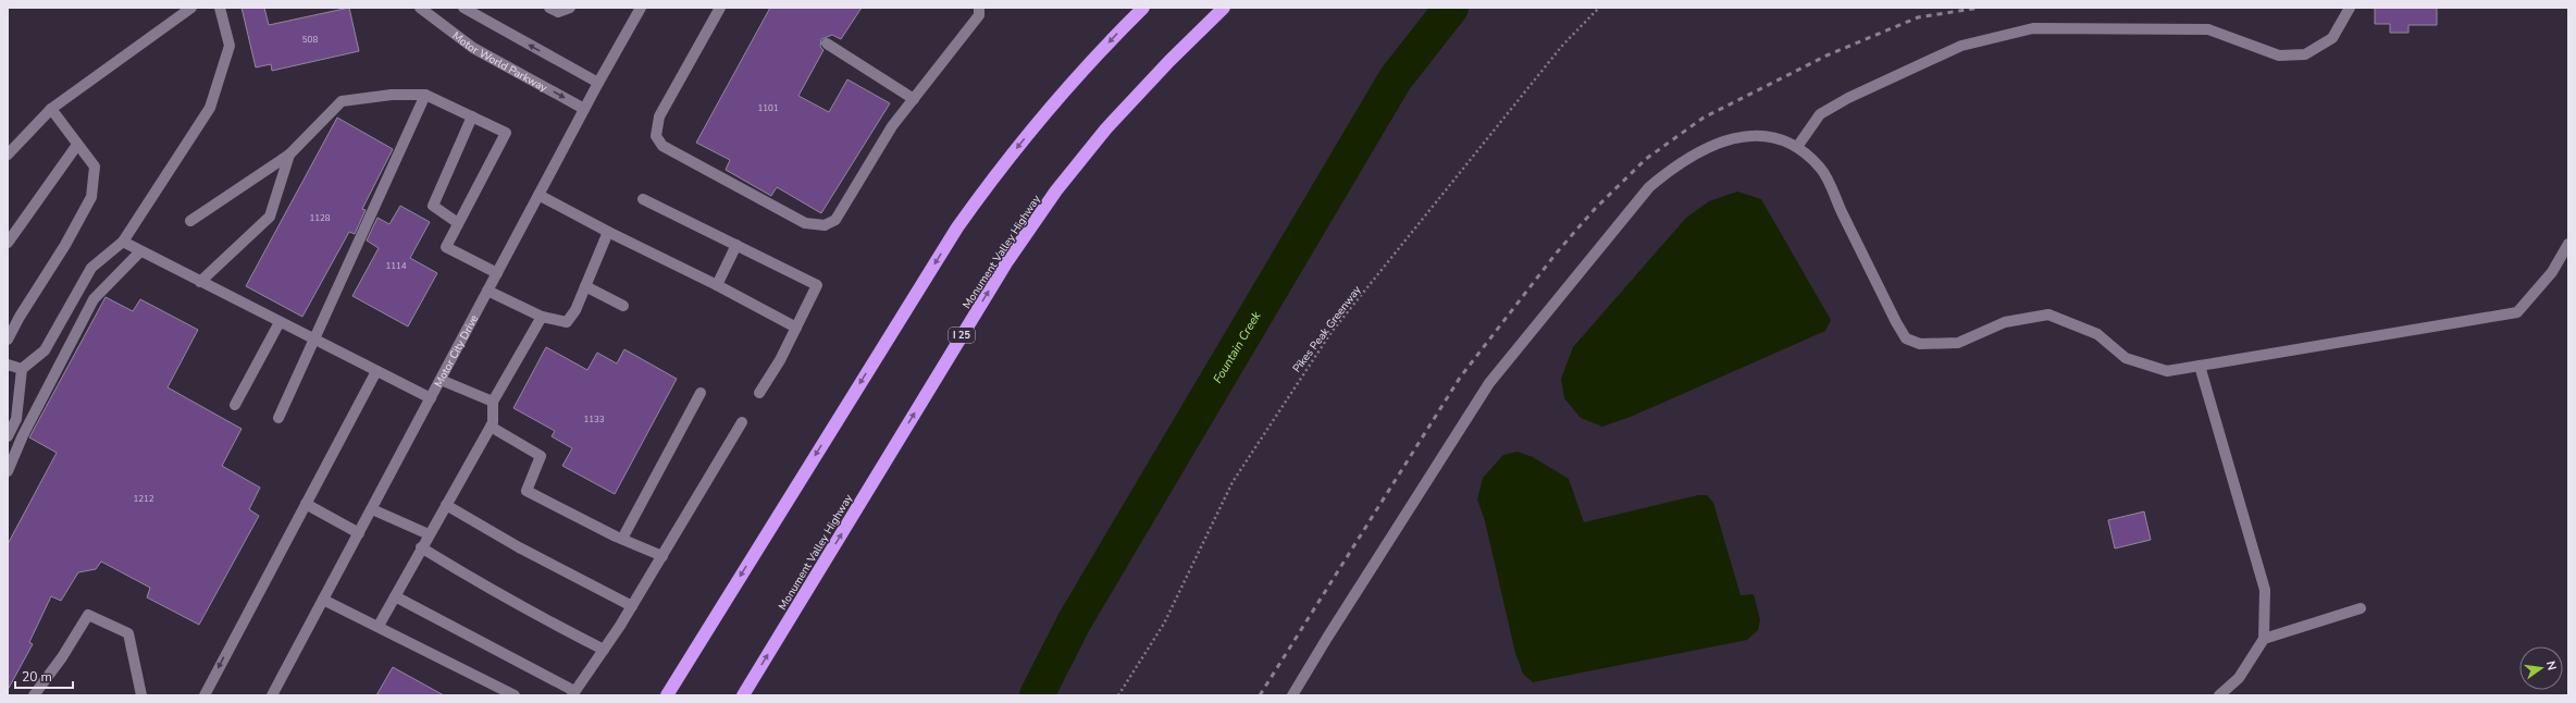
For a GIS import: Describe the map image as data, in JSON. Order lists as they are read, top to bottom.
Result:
{
  "streets": {
    "highway": ["Monument Valley Highway", "I 25"],
    "street": ["Motor World Parkway", "Motor City Drive"],
    "path": ["Pikes Peak Greenway"]
  },
  "crossings": [
    ["Motor World Parkway", "Motor City Drive"]
  ],
  "water": ["Fountain Creek"],
  "house_numbers": [
    "508",
    "1101",
    "1128",
    "1114",
    "1133",
    "1212"
  ],
  "scale_bar": "20 m",
  "north": "right"
}
